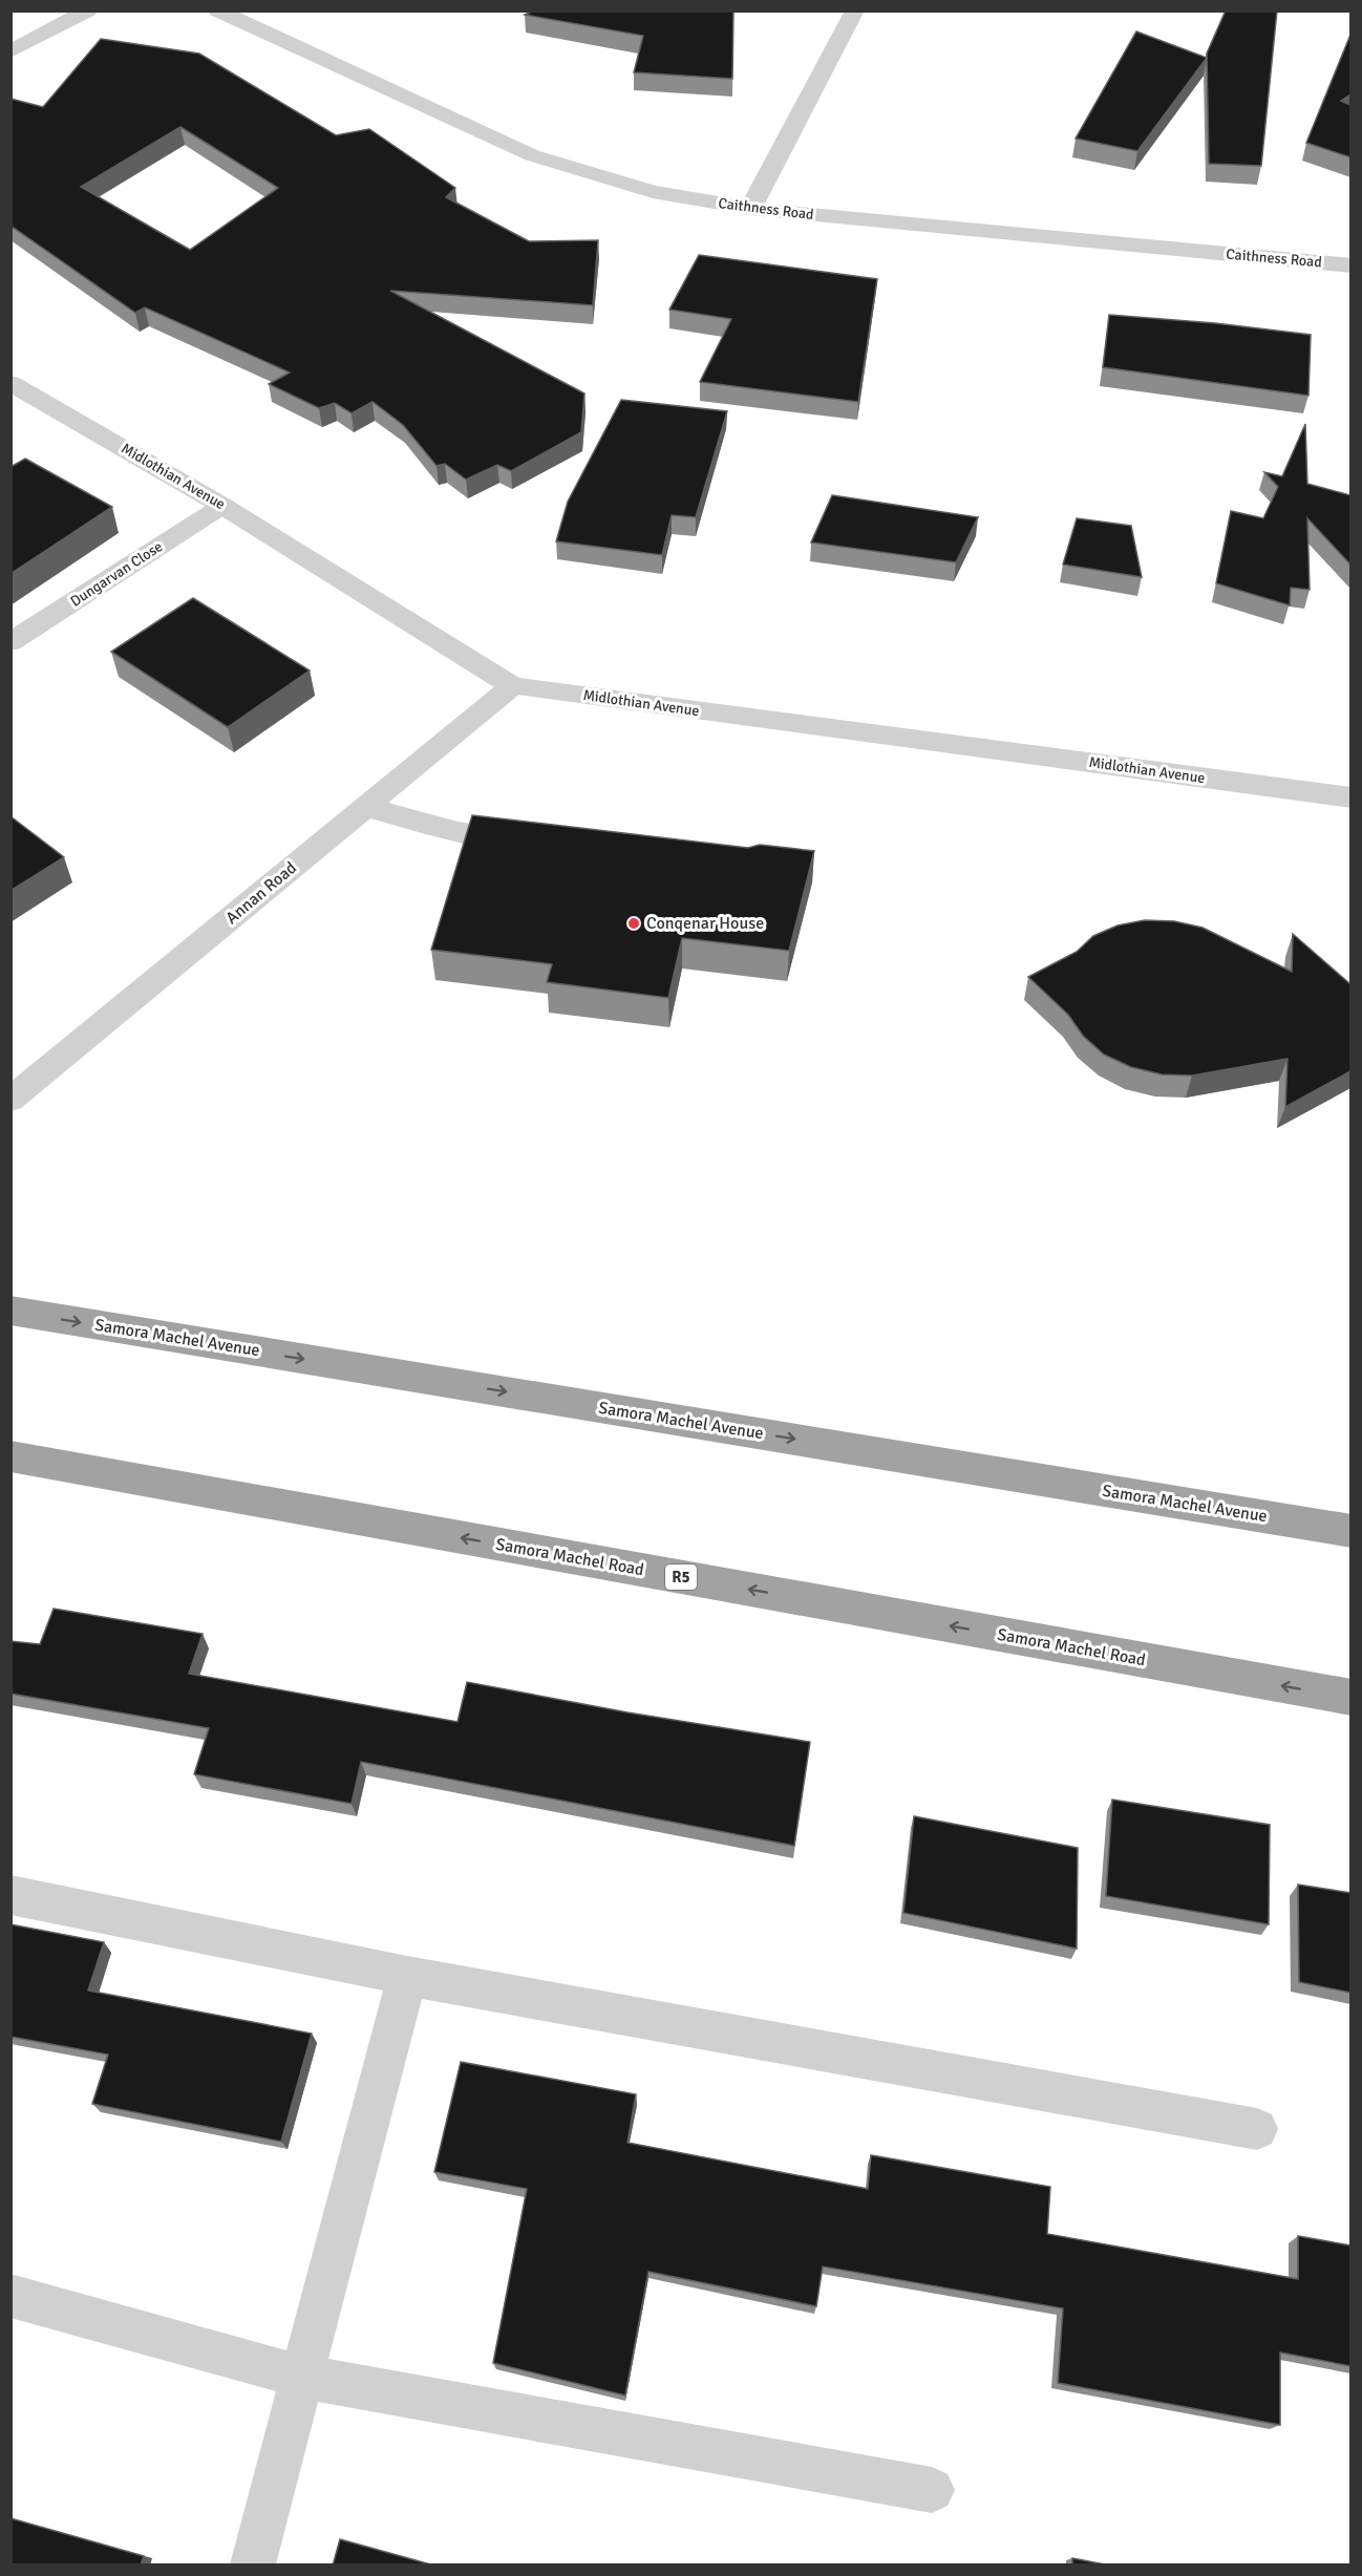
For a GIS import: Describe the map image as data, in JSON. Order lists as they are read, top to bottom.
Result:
{
  "streets": {
    "highway": ["Samora Machel Avenue", "Samora Machel Road", "R5"],
    "street": ["Caithness Road", "Midlothian Avenue"],
    "lane": ["Dungarvan Close", "Annan Road"]
  },
  "crossings": [
    ["Midlothian Avenue", "Dungarvan Close"],
    ["Midlothian Avenue", "Annan Road"]
  ],
  "one_way": ["Samora Machel Avenue", "Samora Machel Road"],
  "places": ["Conqenar House"]
}
